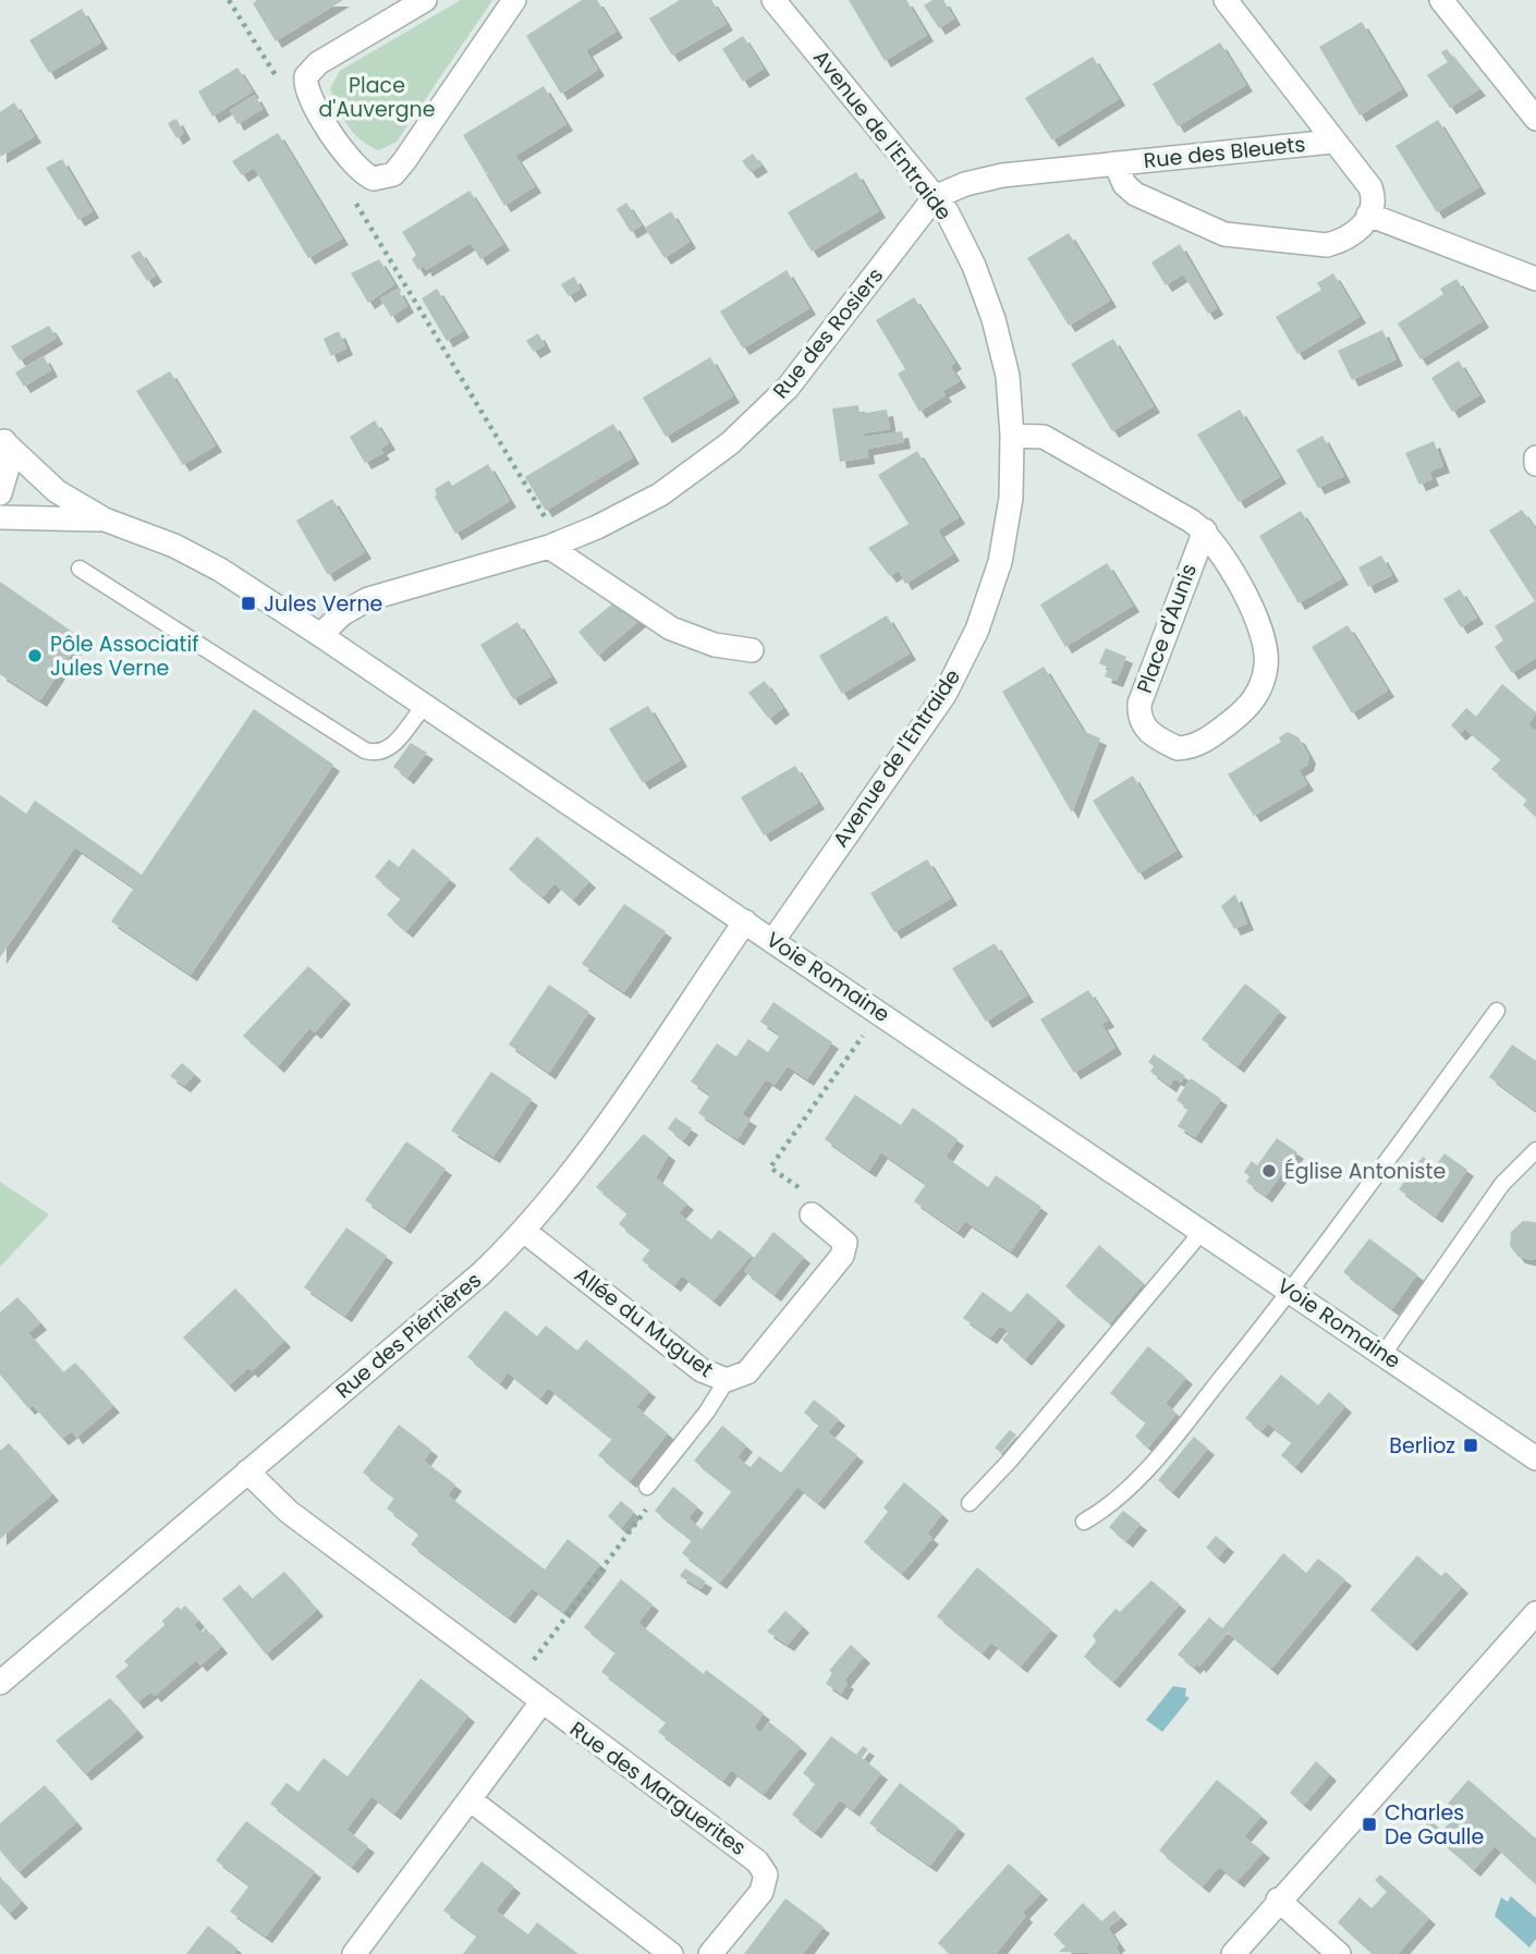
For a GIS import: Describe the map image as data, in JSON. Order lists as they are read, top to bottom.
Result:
{
  "streets": {
    "street": [
      "Avenue de l'Entraide",
      "Rue des Bleuets",
      "Rue des Rosiers",
      "Place d'Aunis",
      "Voie Romaine",
      "Allée du Muguet",
      "Rue des Piérrières",
      "Rue des Marguerites"
    ]
  },
  "crossings": [
    ["Avenue de l'Entraide", "Rue des Bleuets"],
    ["Avenue de l'Entraide", "Rue des Rosiers"],
    ["Avenue de l'Entraide", "Place d'Aunis"],
    ["Avenue de l'Entraide", "Voie Romaine"],
    ["Rue des Bleuets", "Rue des Rosiers"],
    ["Rue des Rosiers", "Voie Romaine"],
    ["Voie Romaine", "Rue des Piérrières"],
    ["Allée du Muguet", "Rue des Piérrières"],
    ["Rue des Piérrières", "Rue des Marguerites"]
  ],
  "parks": ["Place d'Auvergne"],
  "places": {
    "transit": ["Jules Verne", "Berlioz", "Charles De Gaulle"],
    "other": ["Pôle Associatif Jules Verne", "Église Antoniste"]
  }
}
